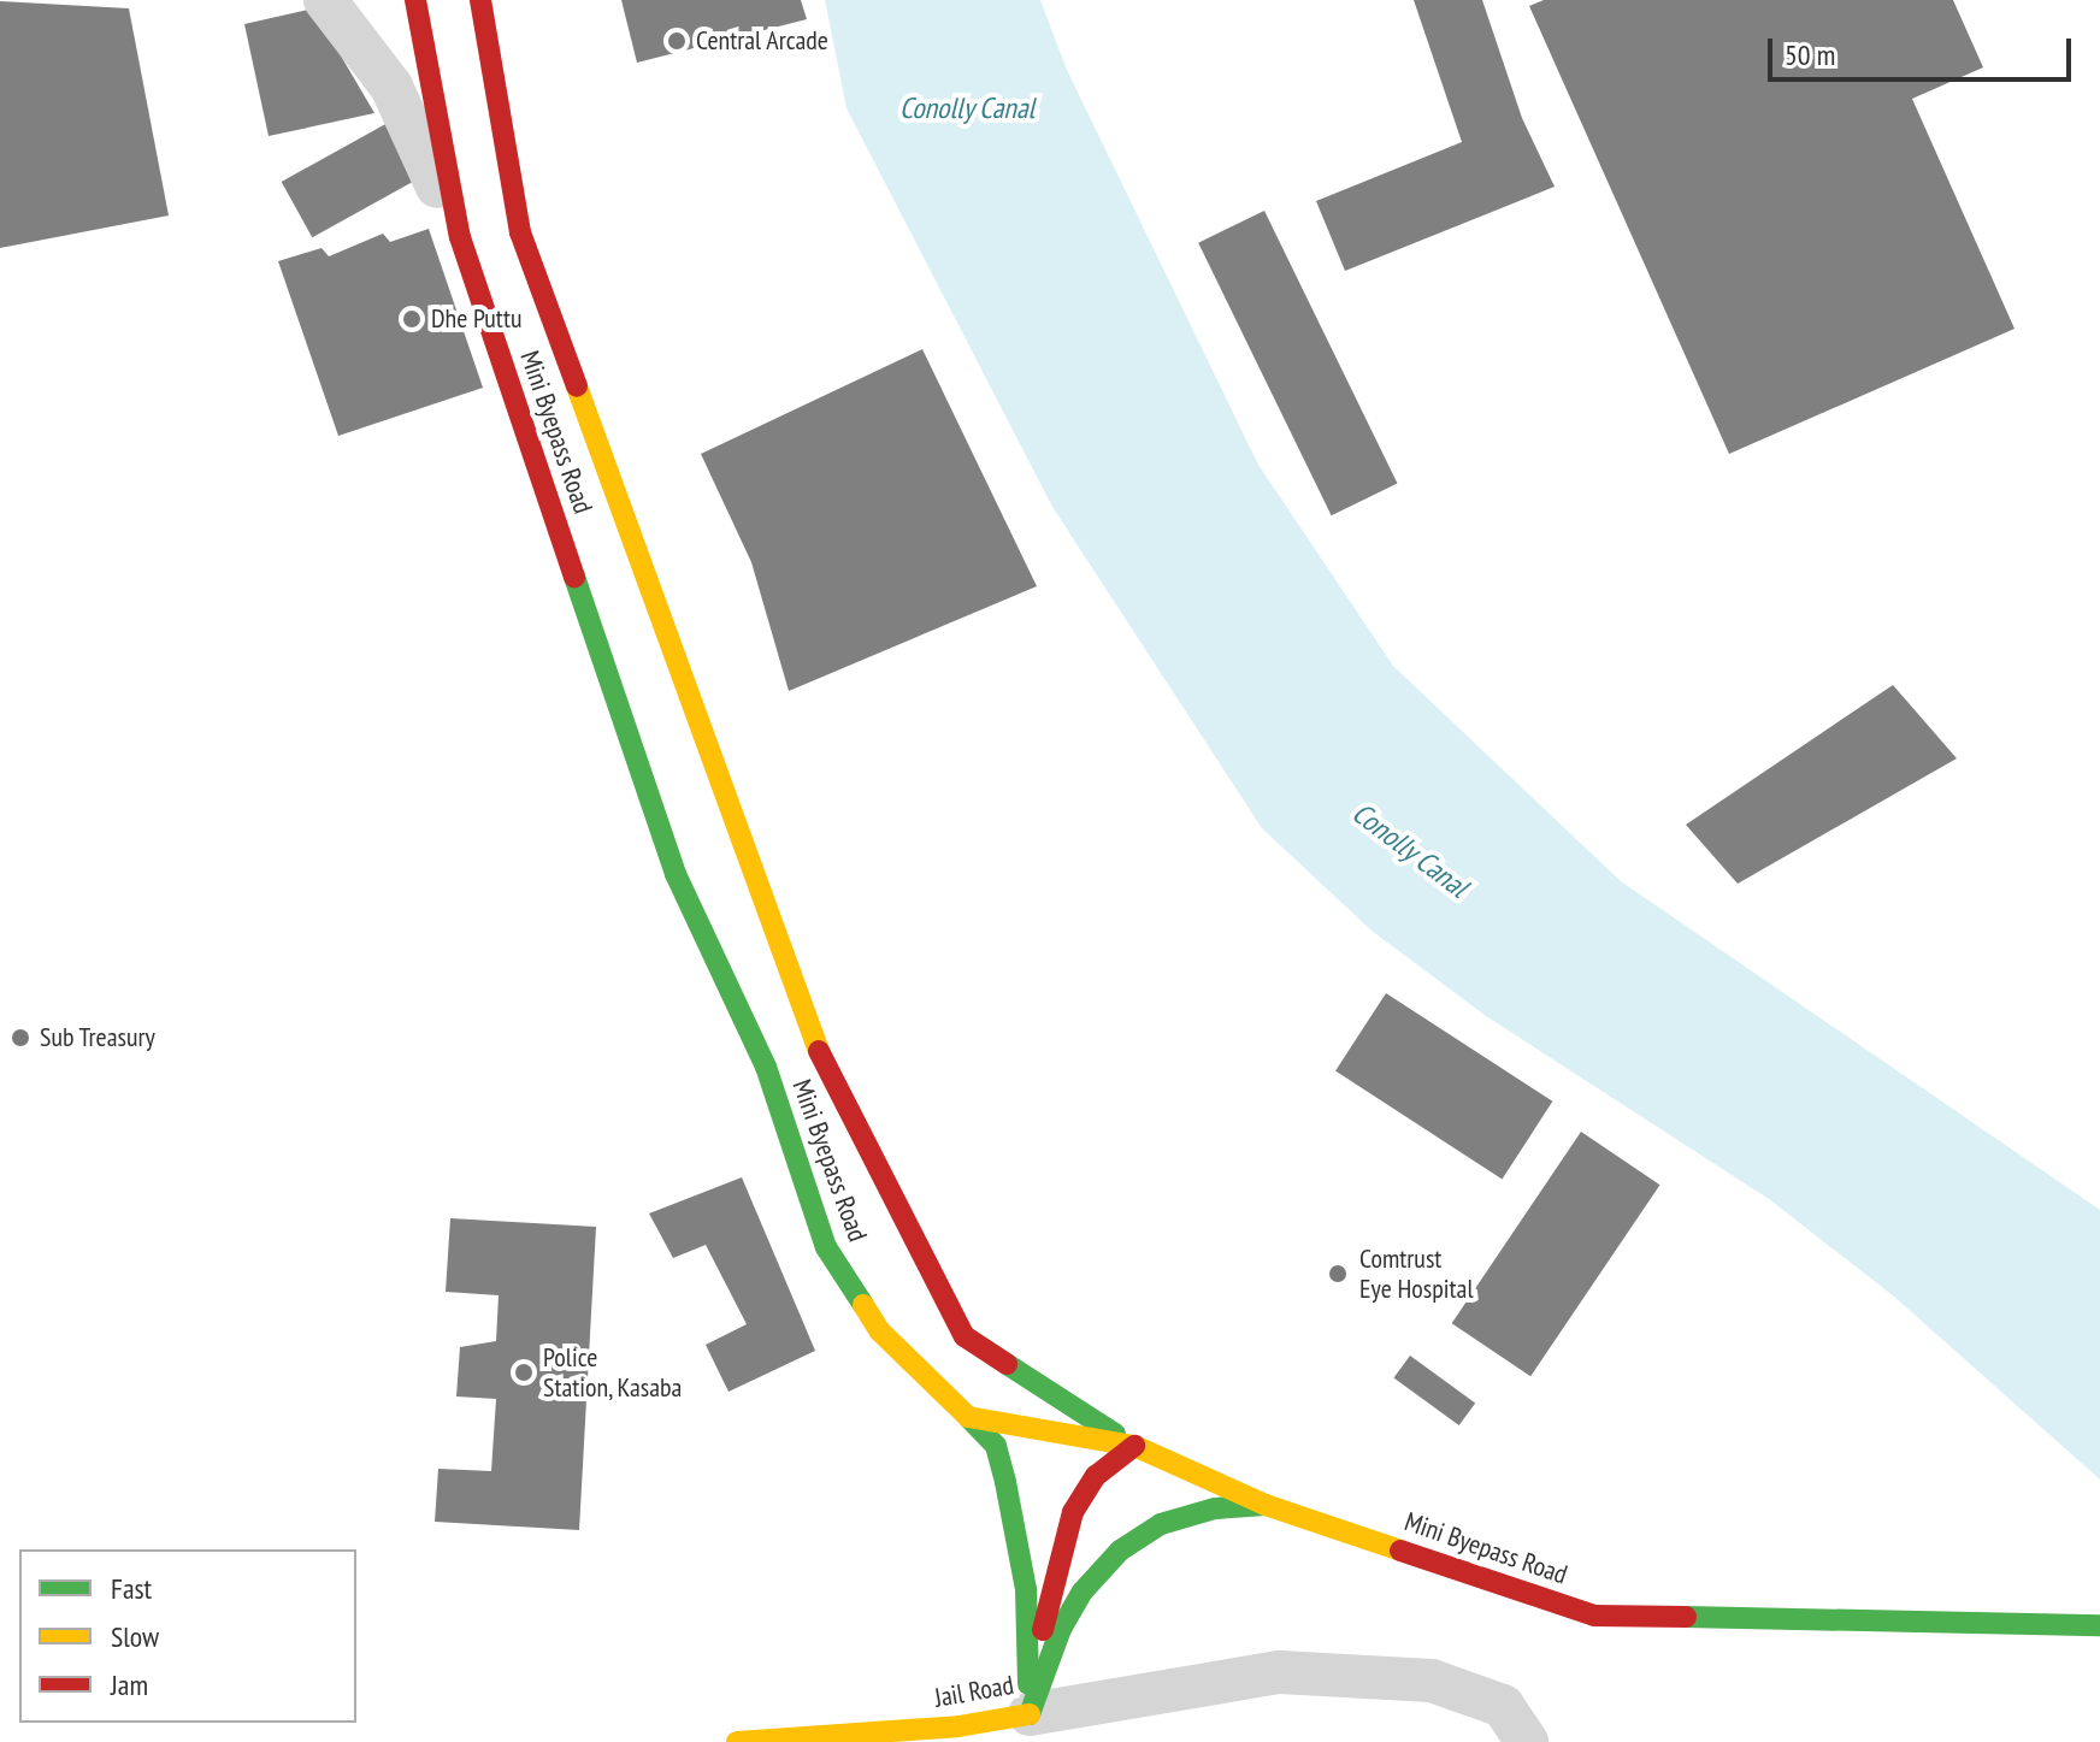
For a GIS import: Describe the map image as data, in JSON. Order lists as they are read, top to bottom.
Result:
{
  "streets": {
    "main road": ["Mini Byepass Road", "Jail Road"]
  },
  "crossings": [
    ["Mini Byepass Road", "Jail Road"]
  ],
  "water": ["Conolly Canal"],
  "places": [
    "Central Arcade",
    "Dhe Puttu",
    "Sub Treasury",
    "Comtrust Eye Hospital",
    "Police Station, Kasaba"
  ],
  "legend": ["Fast", "Slow", "Jam"],
  "scale_bar": "50 m"
}
